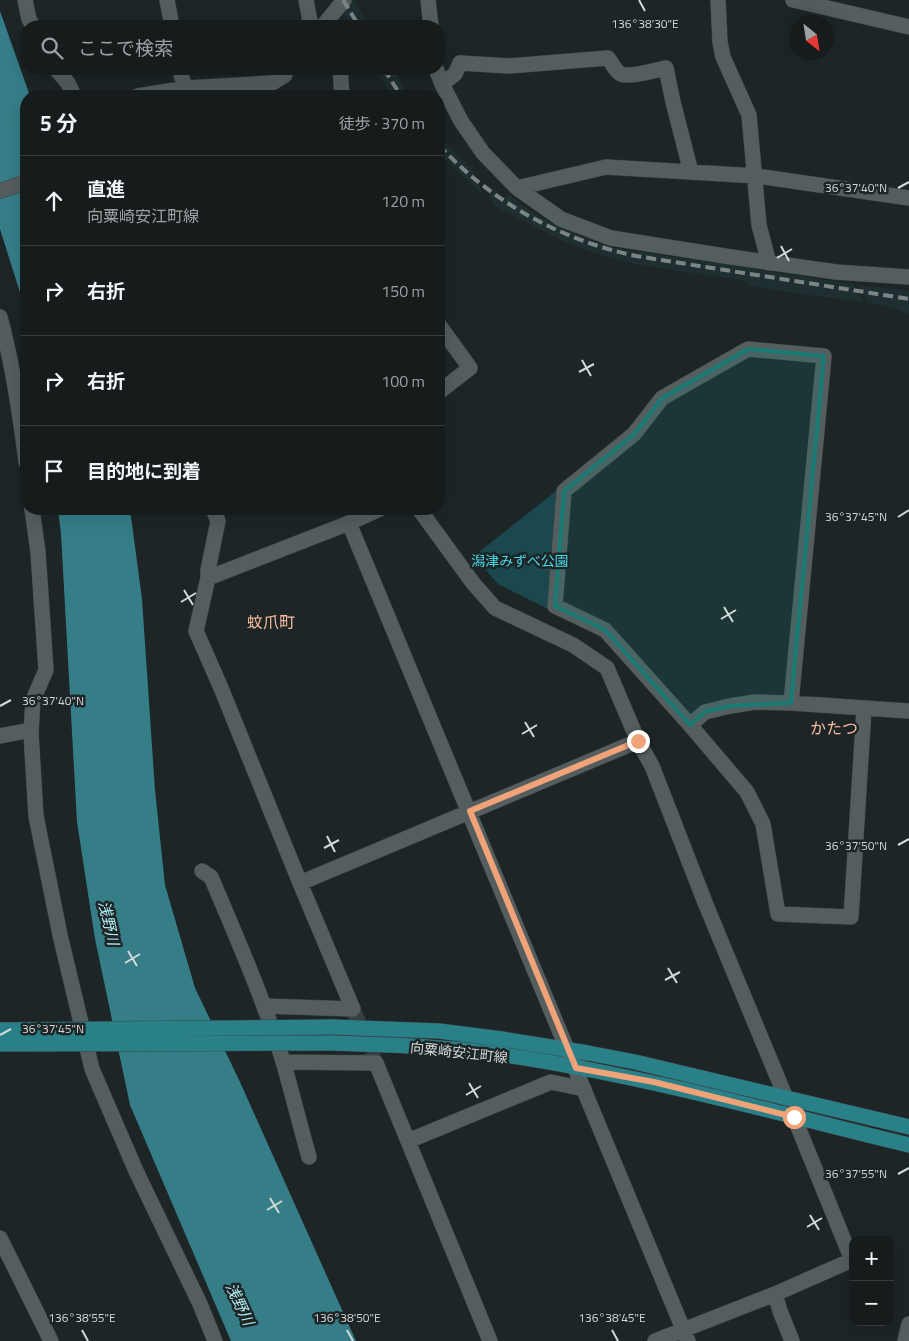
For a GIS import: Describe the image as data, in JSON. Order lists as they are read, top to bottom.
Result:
{
  "streets": {
    "main road": ["向粟崎安江町線"]
  },
  "districts": ["蚊爪町", "かたつ"],
  "water": ["浅野川"],
  "parks": ["潟津みずべ公園"],
  "north": "bottom right",
  "page": {
    "search": "ここで検索",
    "heading": ["5 分", "徒歩 · 370 m"],
    "list": [
      ["直進", "向粟崎安江町線", "120 m"],
      ["右折", "150 m"],
      ["右折", "100 m"],
      "目的地に到着"
    ],
    "map_buttons": ["+", "−"]
  },
  "coordinates": [
    "136°38'30\"E",
    "36°37'40\"N",
    "36°37'45\"N",
    "36°37'50\"N",
    "36°37'55\"N",
    "136°38'55\"E",
    "136°38'50\"E",
    "136°38'45\"E"
  ]
}
